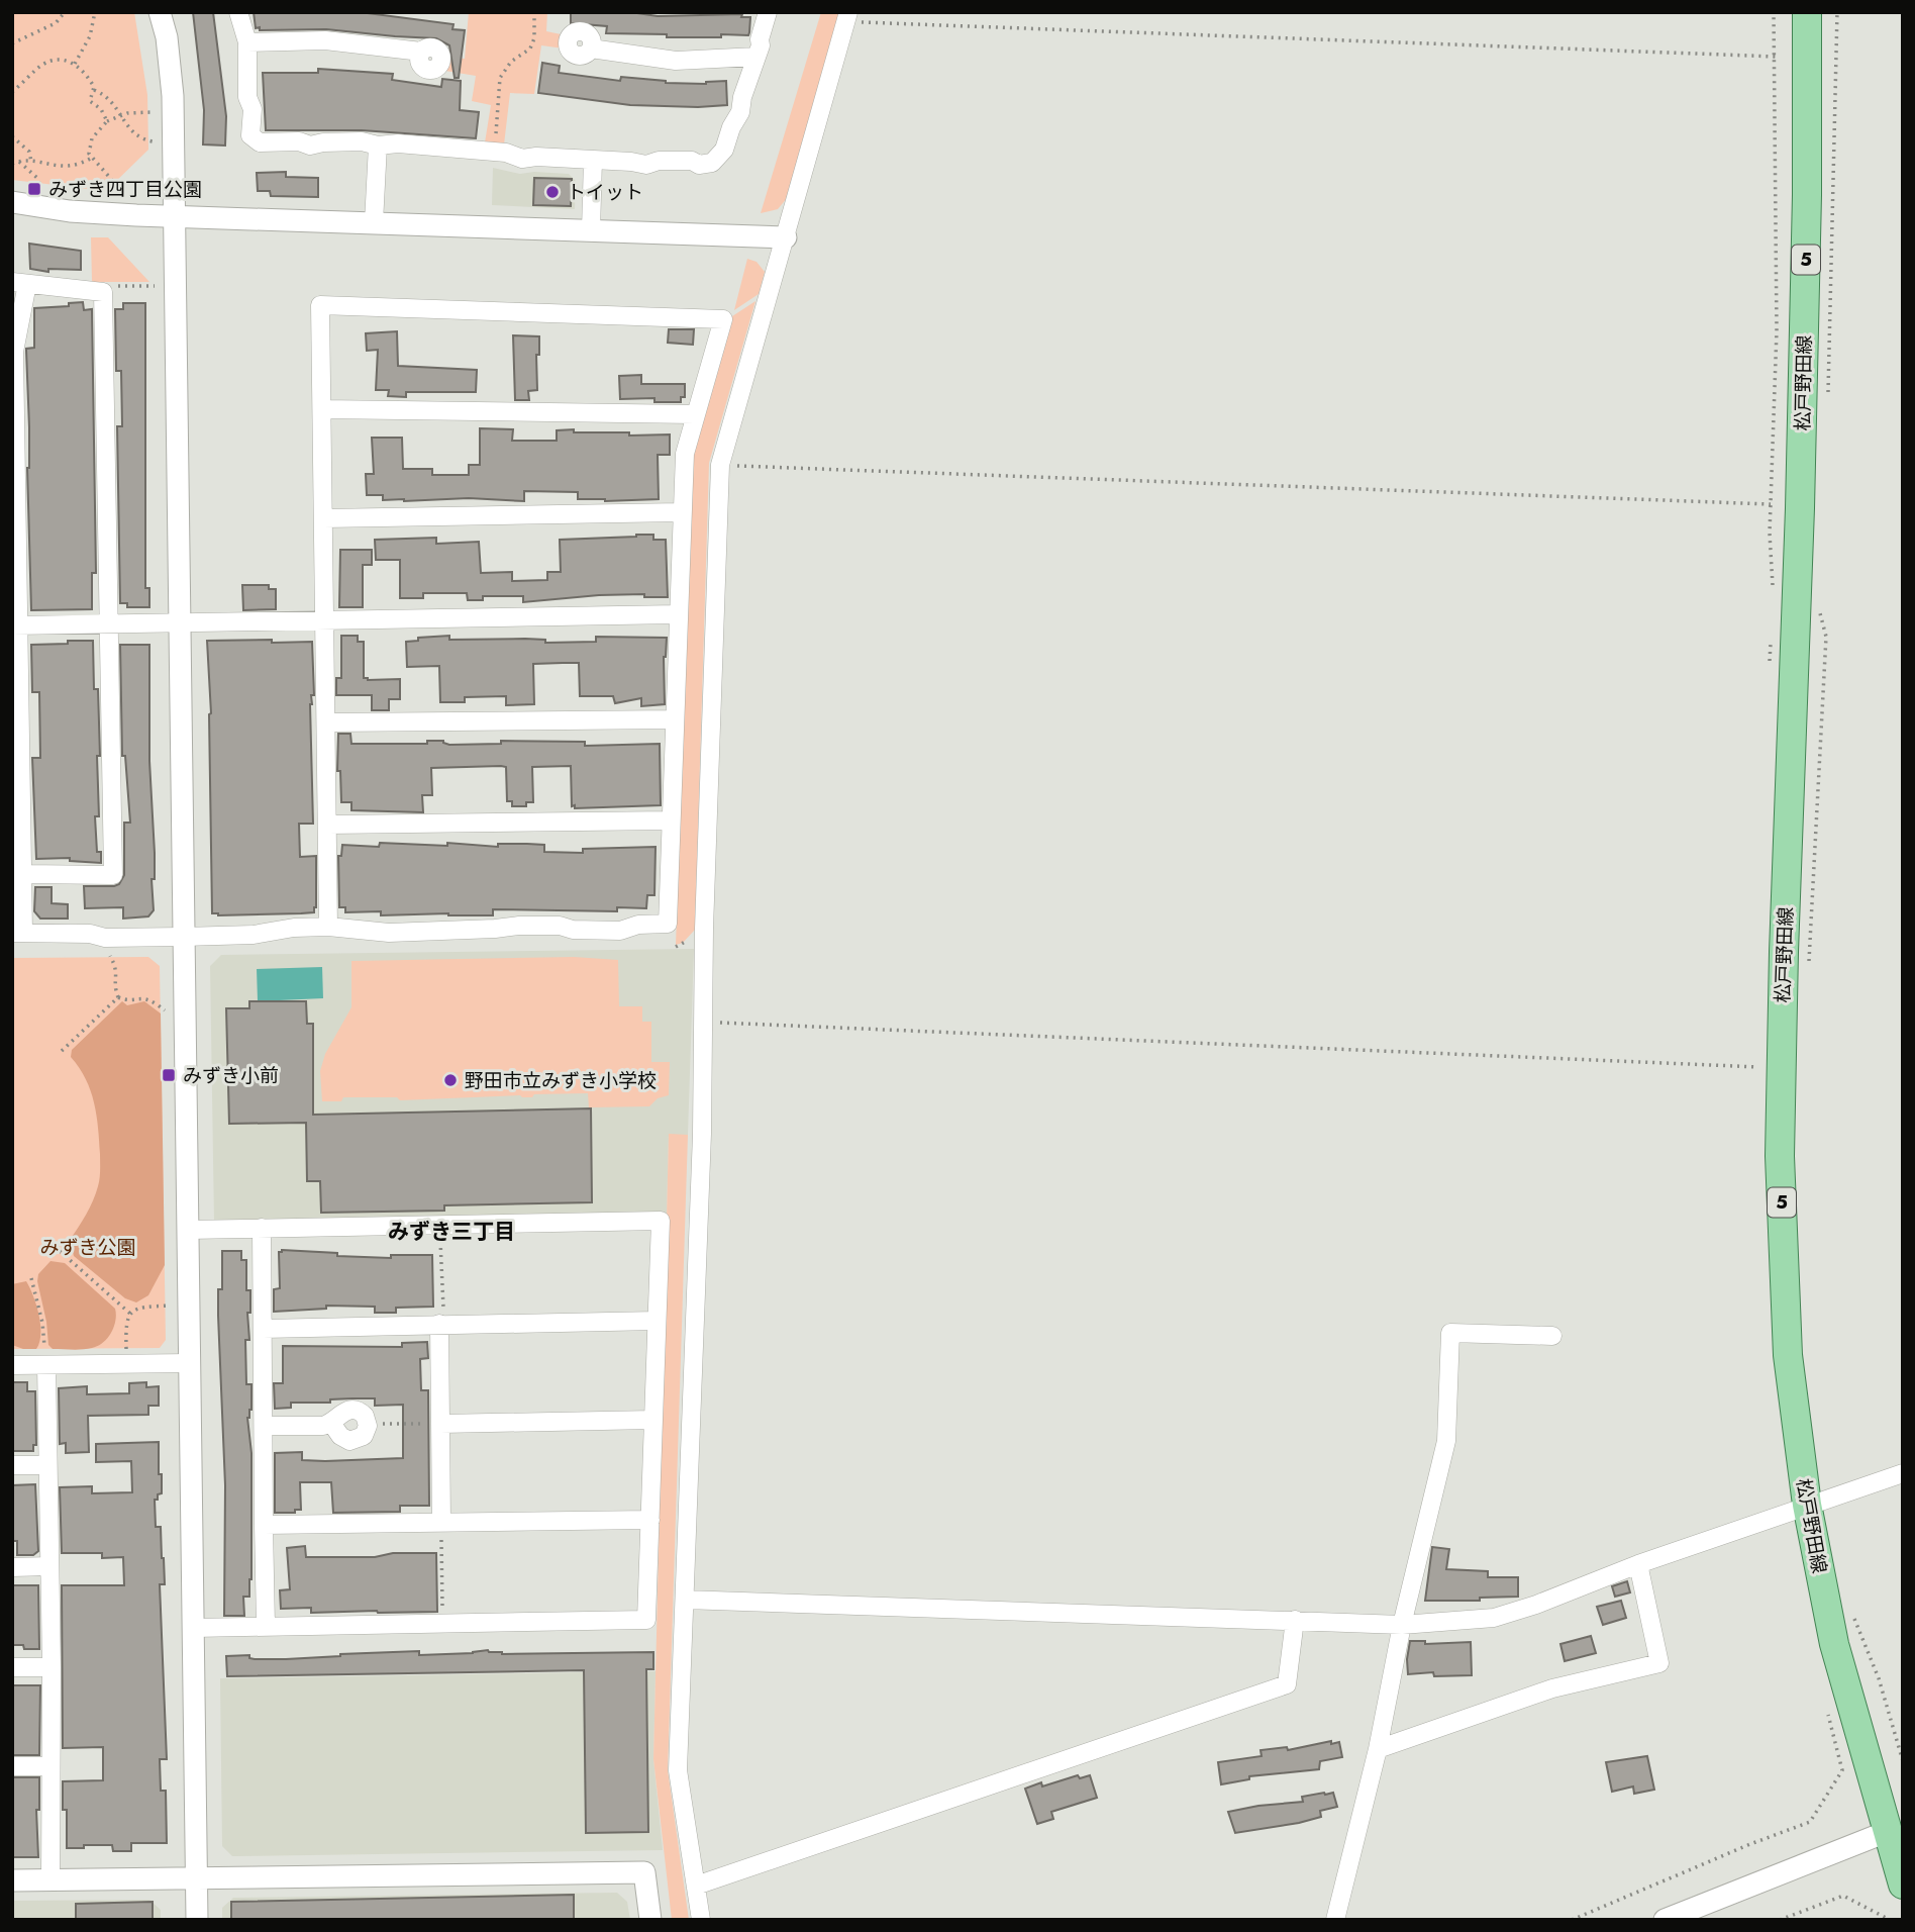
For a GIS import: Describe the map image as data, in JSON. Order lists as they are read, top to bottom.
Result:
{
  "streets": {
    "main road": ["5", "松戸野田線"]
  },
  "districts": ["みずき三丁目"],
  "parks": ["みずき公園"],
  "places": {
    "transit": ["みずき四丁目公園", "みずき小前"],
    "other": ["トイット", "野田市立みずき小学校"]
  }
}
